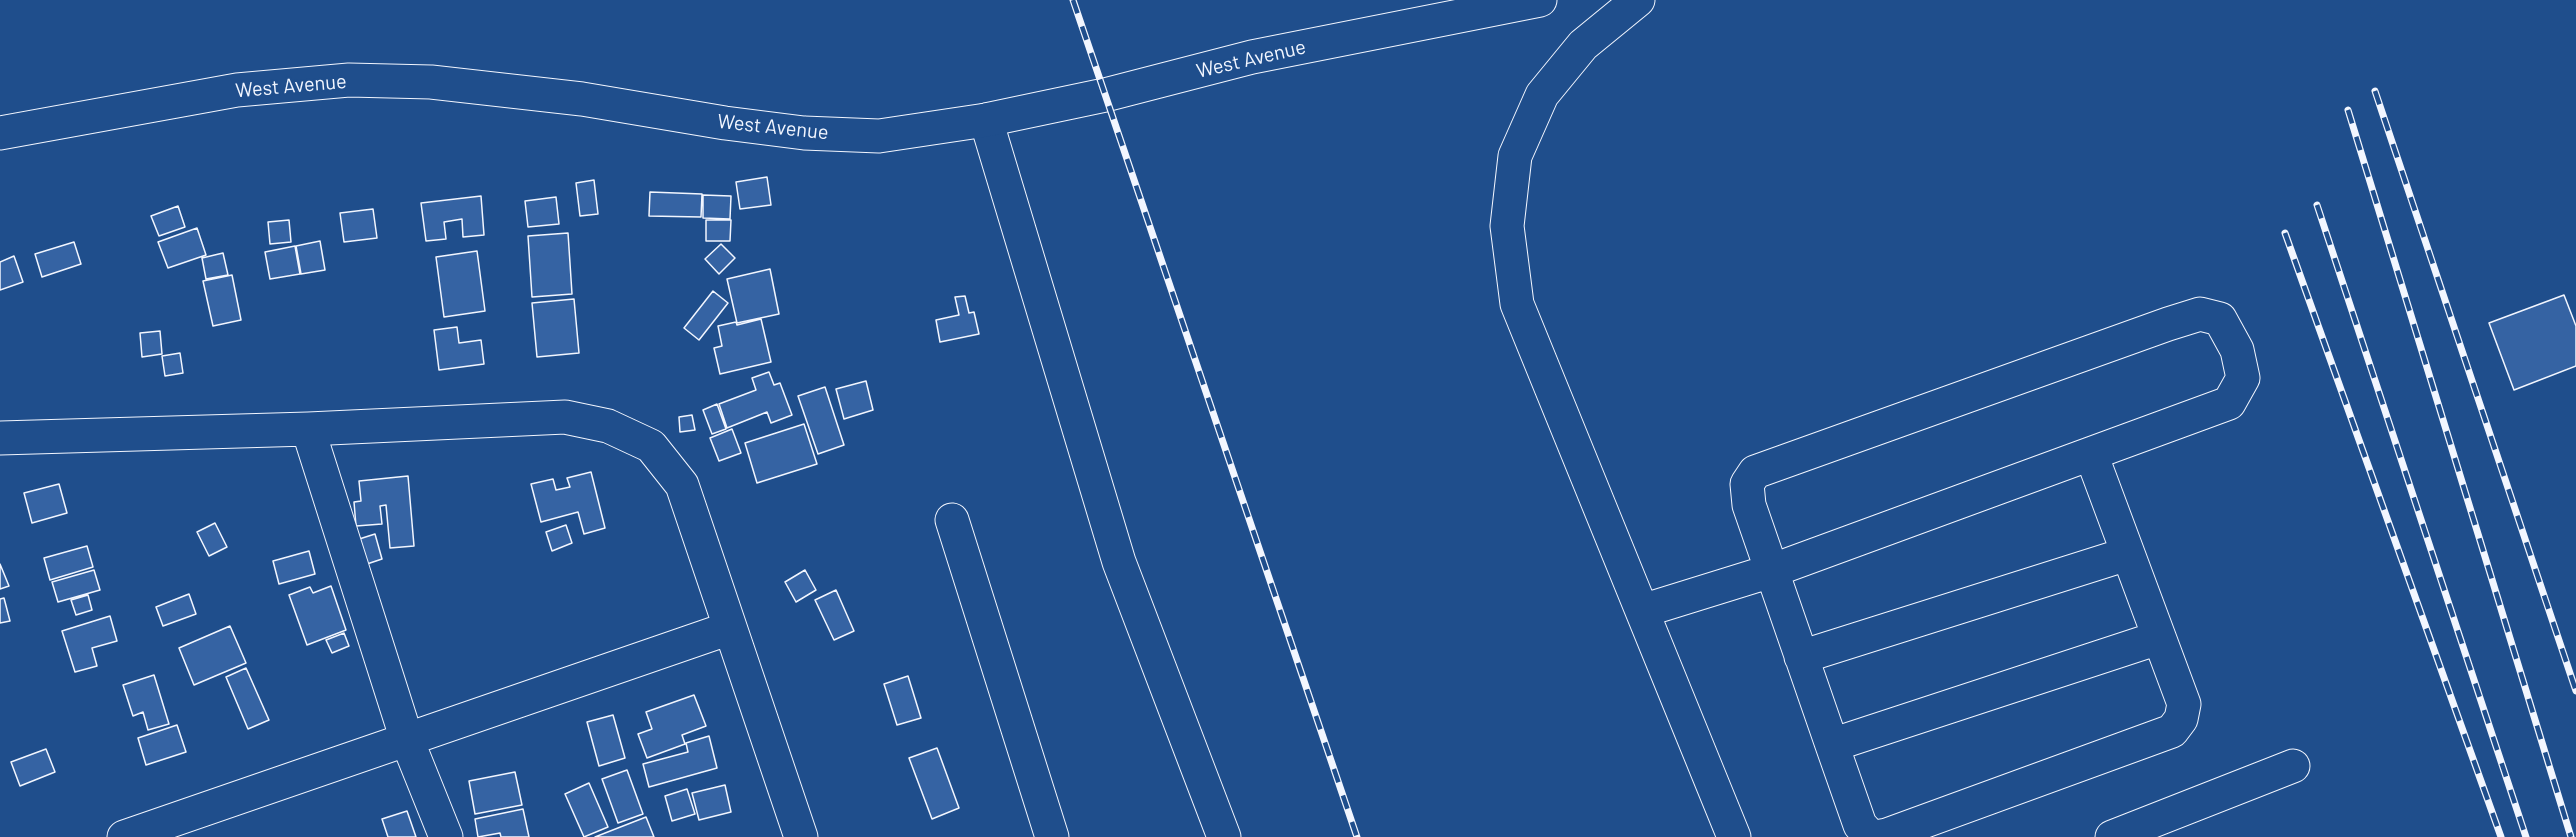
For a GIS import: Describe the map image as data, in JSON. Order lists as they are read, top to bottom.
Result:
{
  "streets": {
    "street": ["West Avenue"]
  }
}
